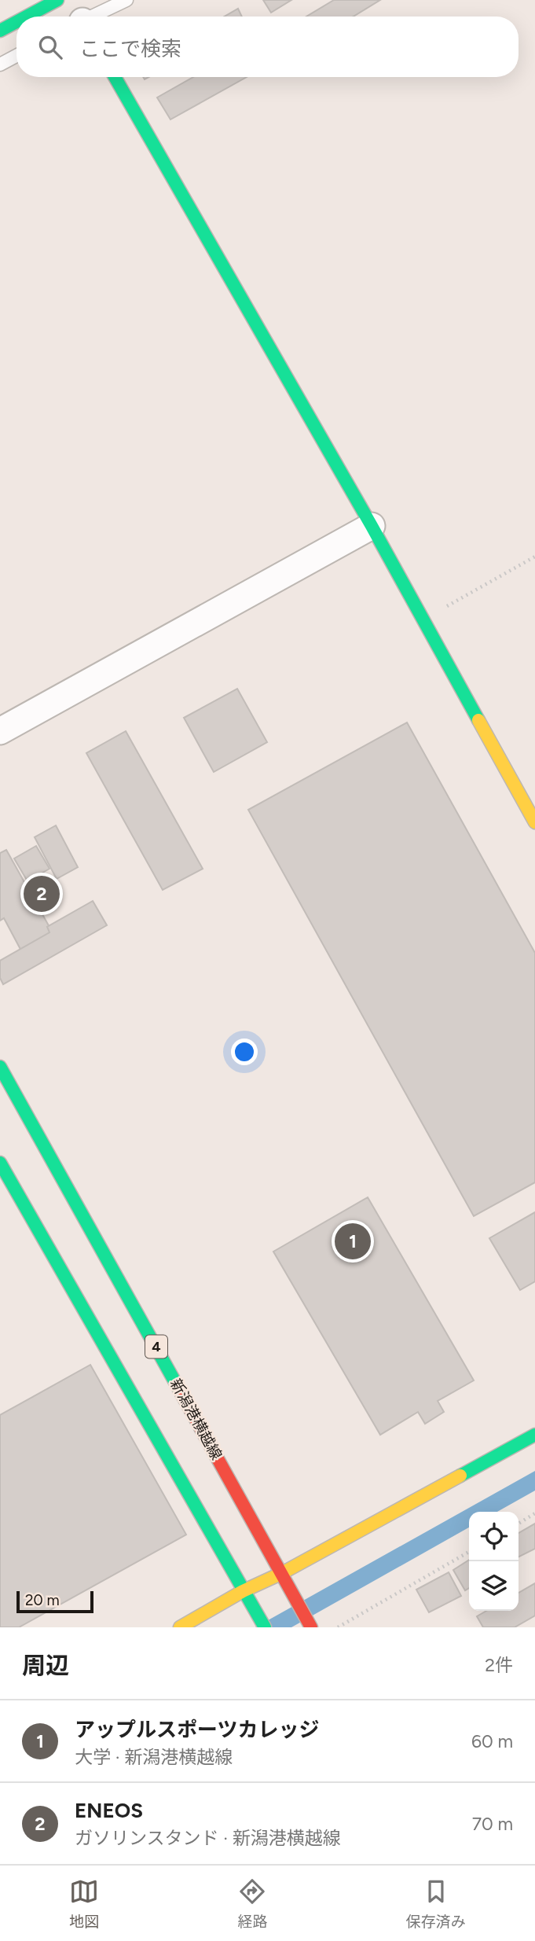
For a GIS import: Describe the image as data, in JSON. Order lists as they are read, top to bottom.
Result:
{
  "streets": {
    "main road": ["4", "新潟港横越線"]
  },
  "scale_bar": "20 m",
  "page": {
    "search": "ここで検索",
    "pins": ["2", "1"],
    "scale": "20 m",
    "heading": ["周辺", "2件"],
    "list": [
      {
        "mark": "1",
        "name": "アップルスポーツカレッジ",
        "note": "大学 · 新潟港横越線",
        "value": "60 m"
      },
      {
        "mark": "2",
        "name": "ENEOS",
        "note": "ガソリンスタンド · 新潟港横越線",
        "value": "70 m"
      }
    ],
    "nav": ["地図", "経路", "保存済み"]
  }
}
